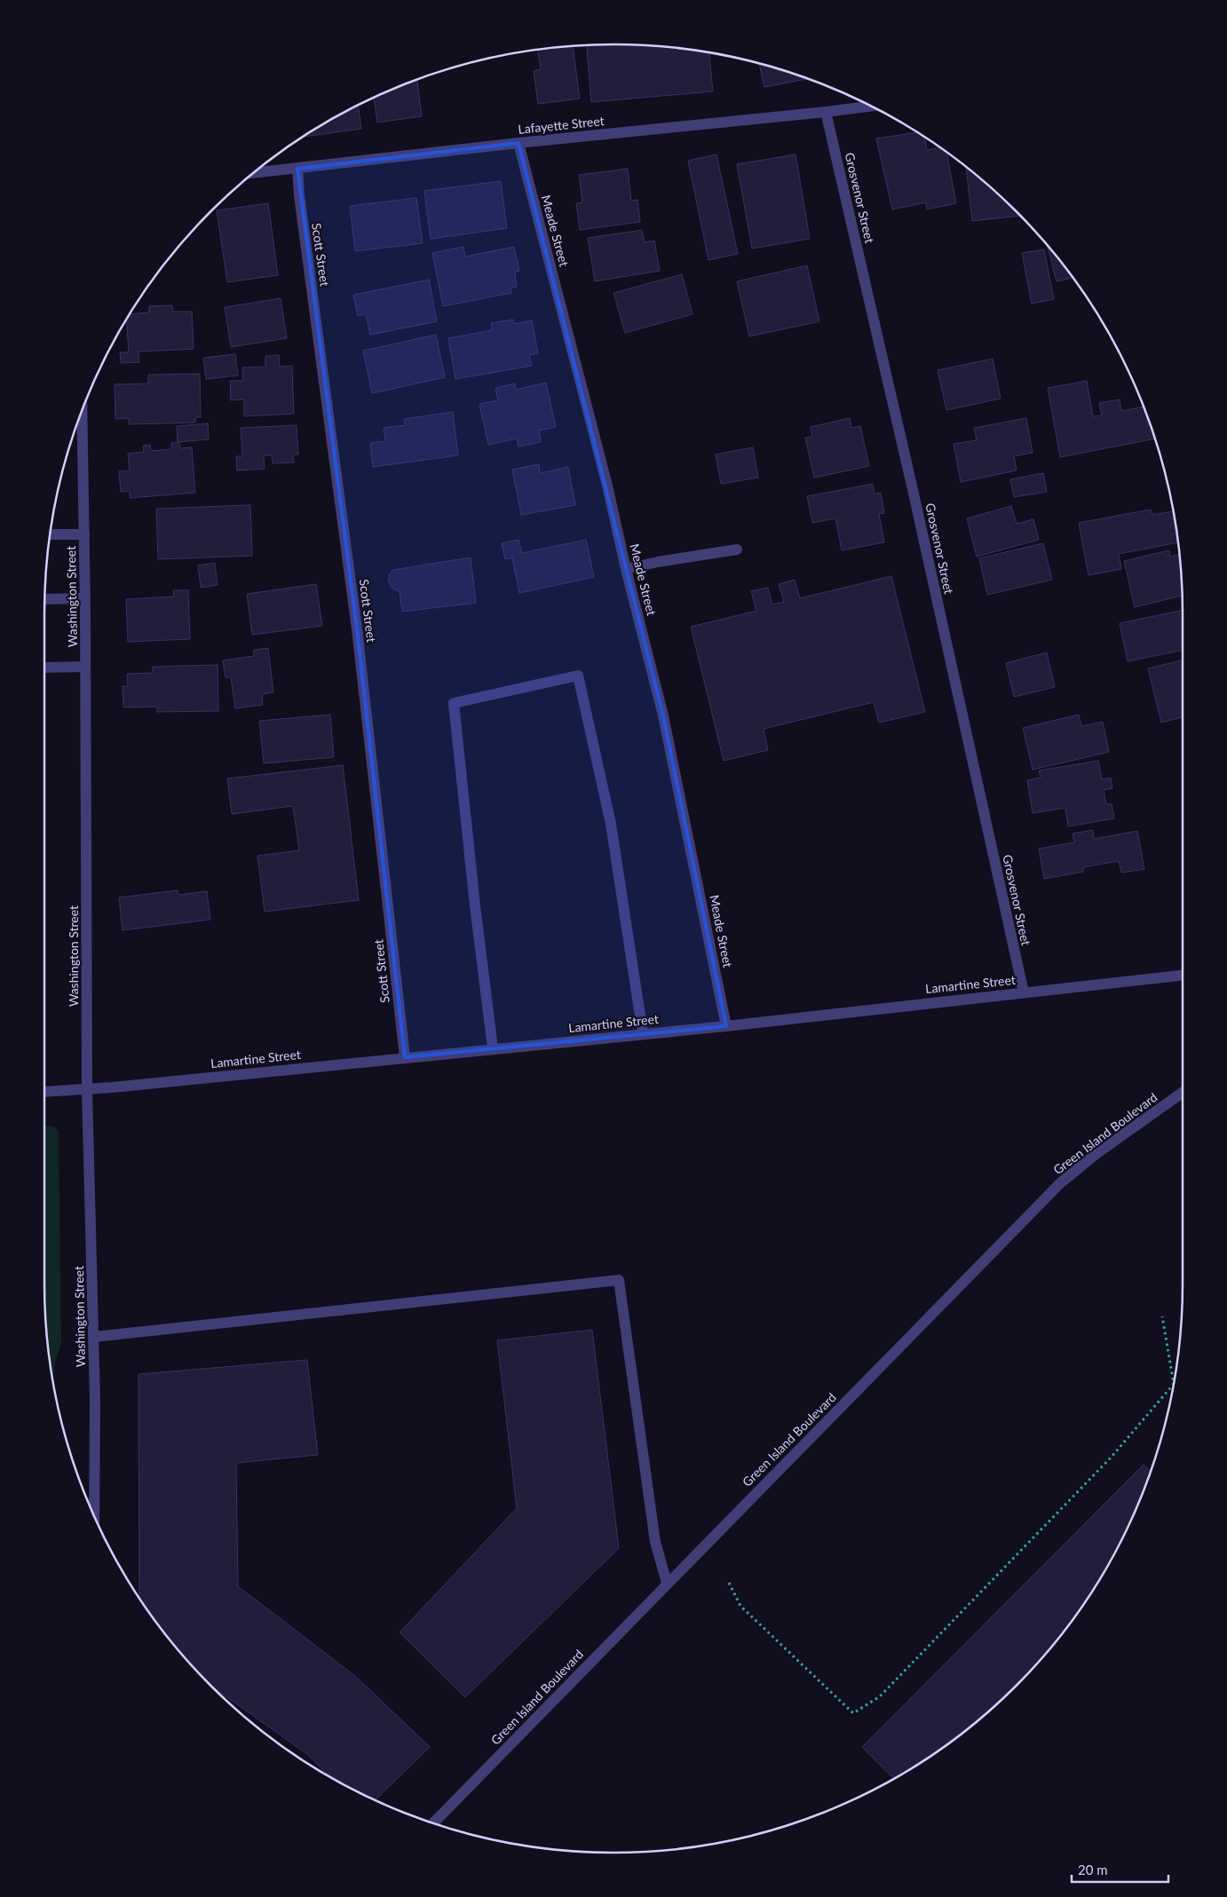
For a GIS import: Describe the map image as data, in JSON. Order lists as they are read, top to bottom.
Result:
{
  "streets": {
    "street": [
      "Lafayette Street",
      "Grosvenor Street",
      "Meade Street",
      "Scott Street",
      "Washington Street",
      "Lamartine Street",
      "Green Island Boulevard"
    ]
  },
  "crossings": [
    ["Lafayette Street", "Grosvenor Street"],
    ["Lafayette Street", "Meade Street"],
    ["Lafayette Street", "Scott Street"],
    ["Grosvenor Street", "Lamartine Street"],
    ["Meade Street", "Lamartine Street"],
    ["Scott Street", "Lamartine Street"],
    ["Washington Street", "Lamartine Street"]
  ],
  "scale_bar": "20 m"
}
